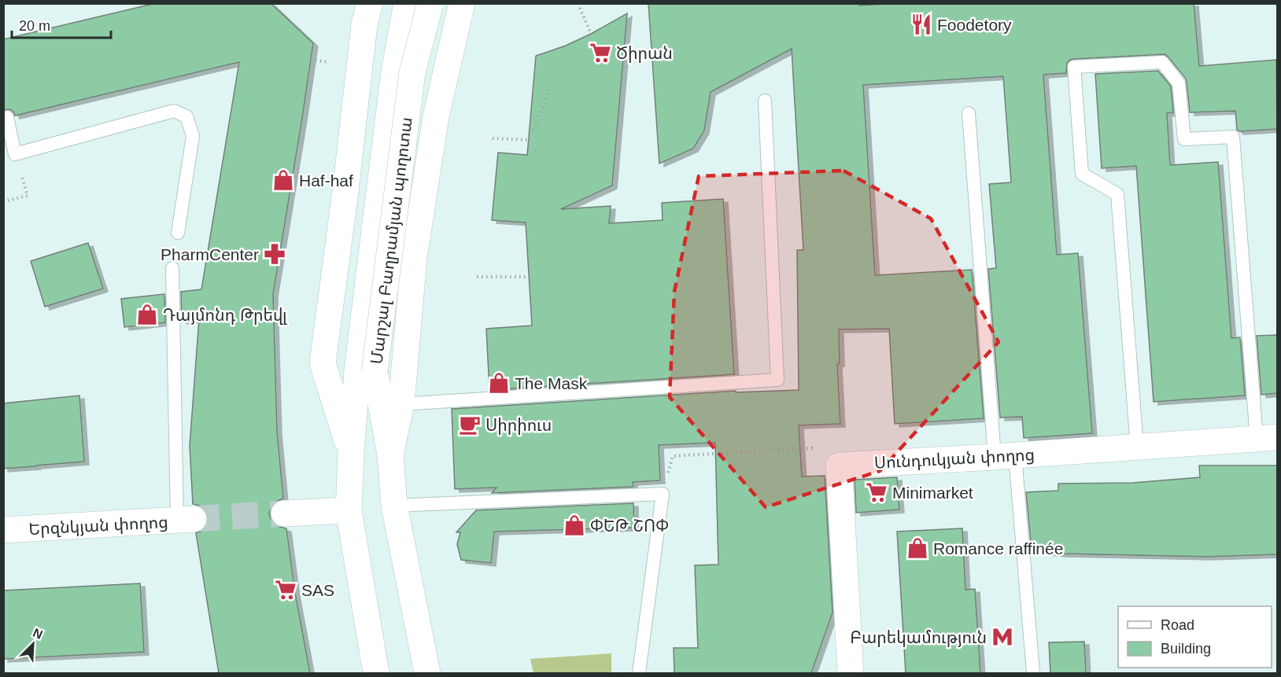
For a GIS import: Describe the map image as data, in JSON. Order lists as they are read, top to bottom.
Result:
{
  "streets": {
    "main road": ["Մարշալ Բաղրամյան պողոտա", "Սունդուկյան փողոց", "Երզնկյան փողոց"]
  },
  "places": {
    "restaurant": ["Foodetory"],
    "supermarket": ["Ծիրան", "Minimarket", "SAS"],
    "shop": [
      "Haf-haf",
      "Դայմոնդ Թրեվլ",
      "The Mask",
      "ՓԵԹ ՇՈՓ",
      "Romance raffinée"
    ],
    "pharmacy": ["PharmCenter"],
    "cafe": ["Սիրիուս"],
    "metro station": ["Բարեկամություն"]
  },
  "legend": ["Road", "Building"],
  "scale_bar": "20 m",
  "north": "top right"
}
